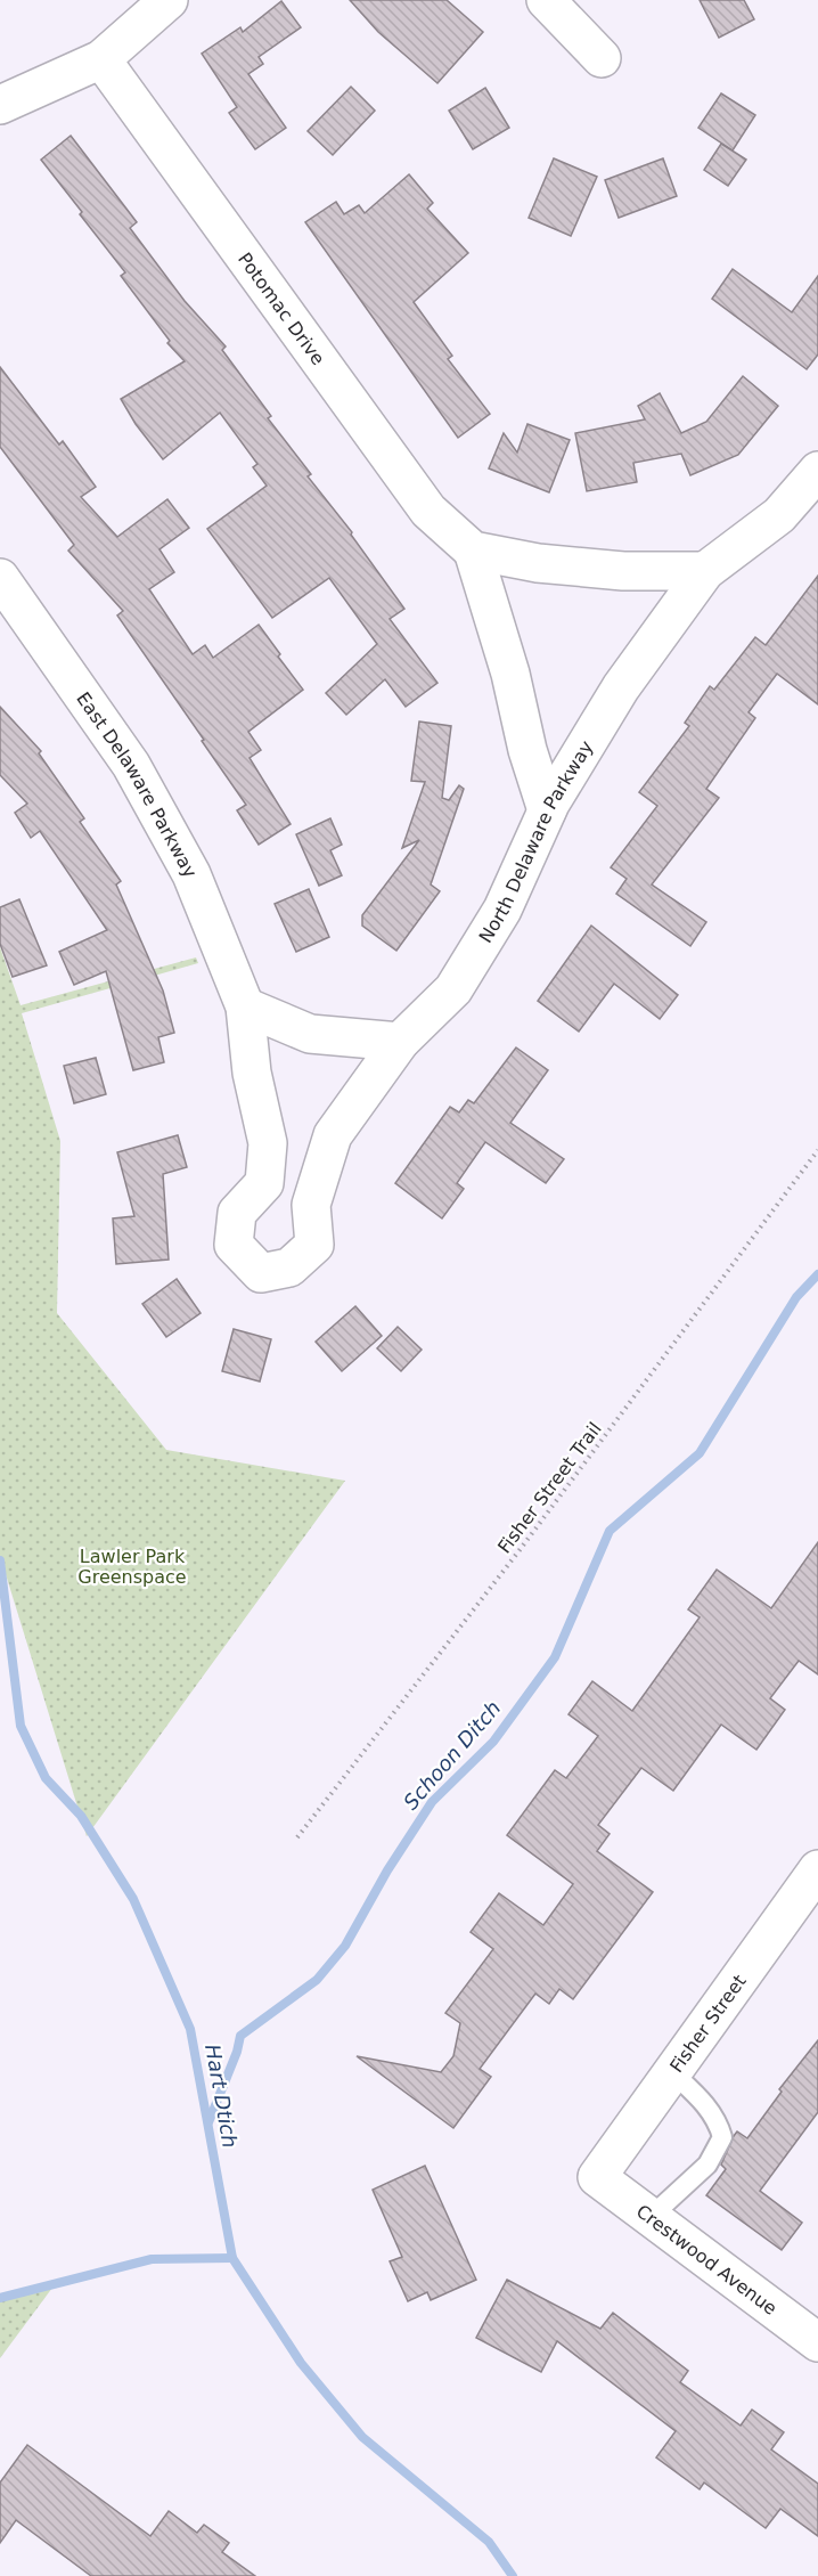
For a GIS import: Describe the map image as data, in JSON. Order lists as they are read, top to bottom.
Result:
{
  "streets": {
    "street": [
      "Potomac Drive",
      "East Delaware Parkway",
      "North Delaware Parkway",
      "Fisher Street",
      "Crestwood Avenue"
    ],
    "path": ["Fisher Street Trail"]
  },
  "crossings": [
    ["East Delaware Parkway", "North Delaware Parkway"],
    ["Fisher Street", "Crestwood Avenue"]
  ],
  "water": ["Schoon Ditch", "Hart Dtich"],
  "parks": ["Lawler Park Greenspace"]
}
